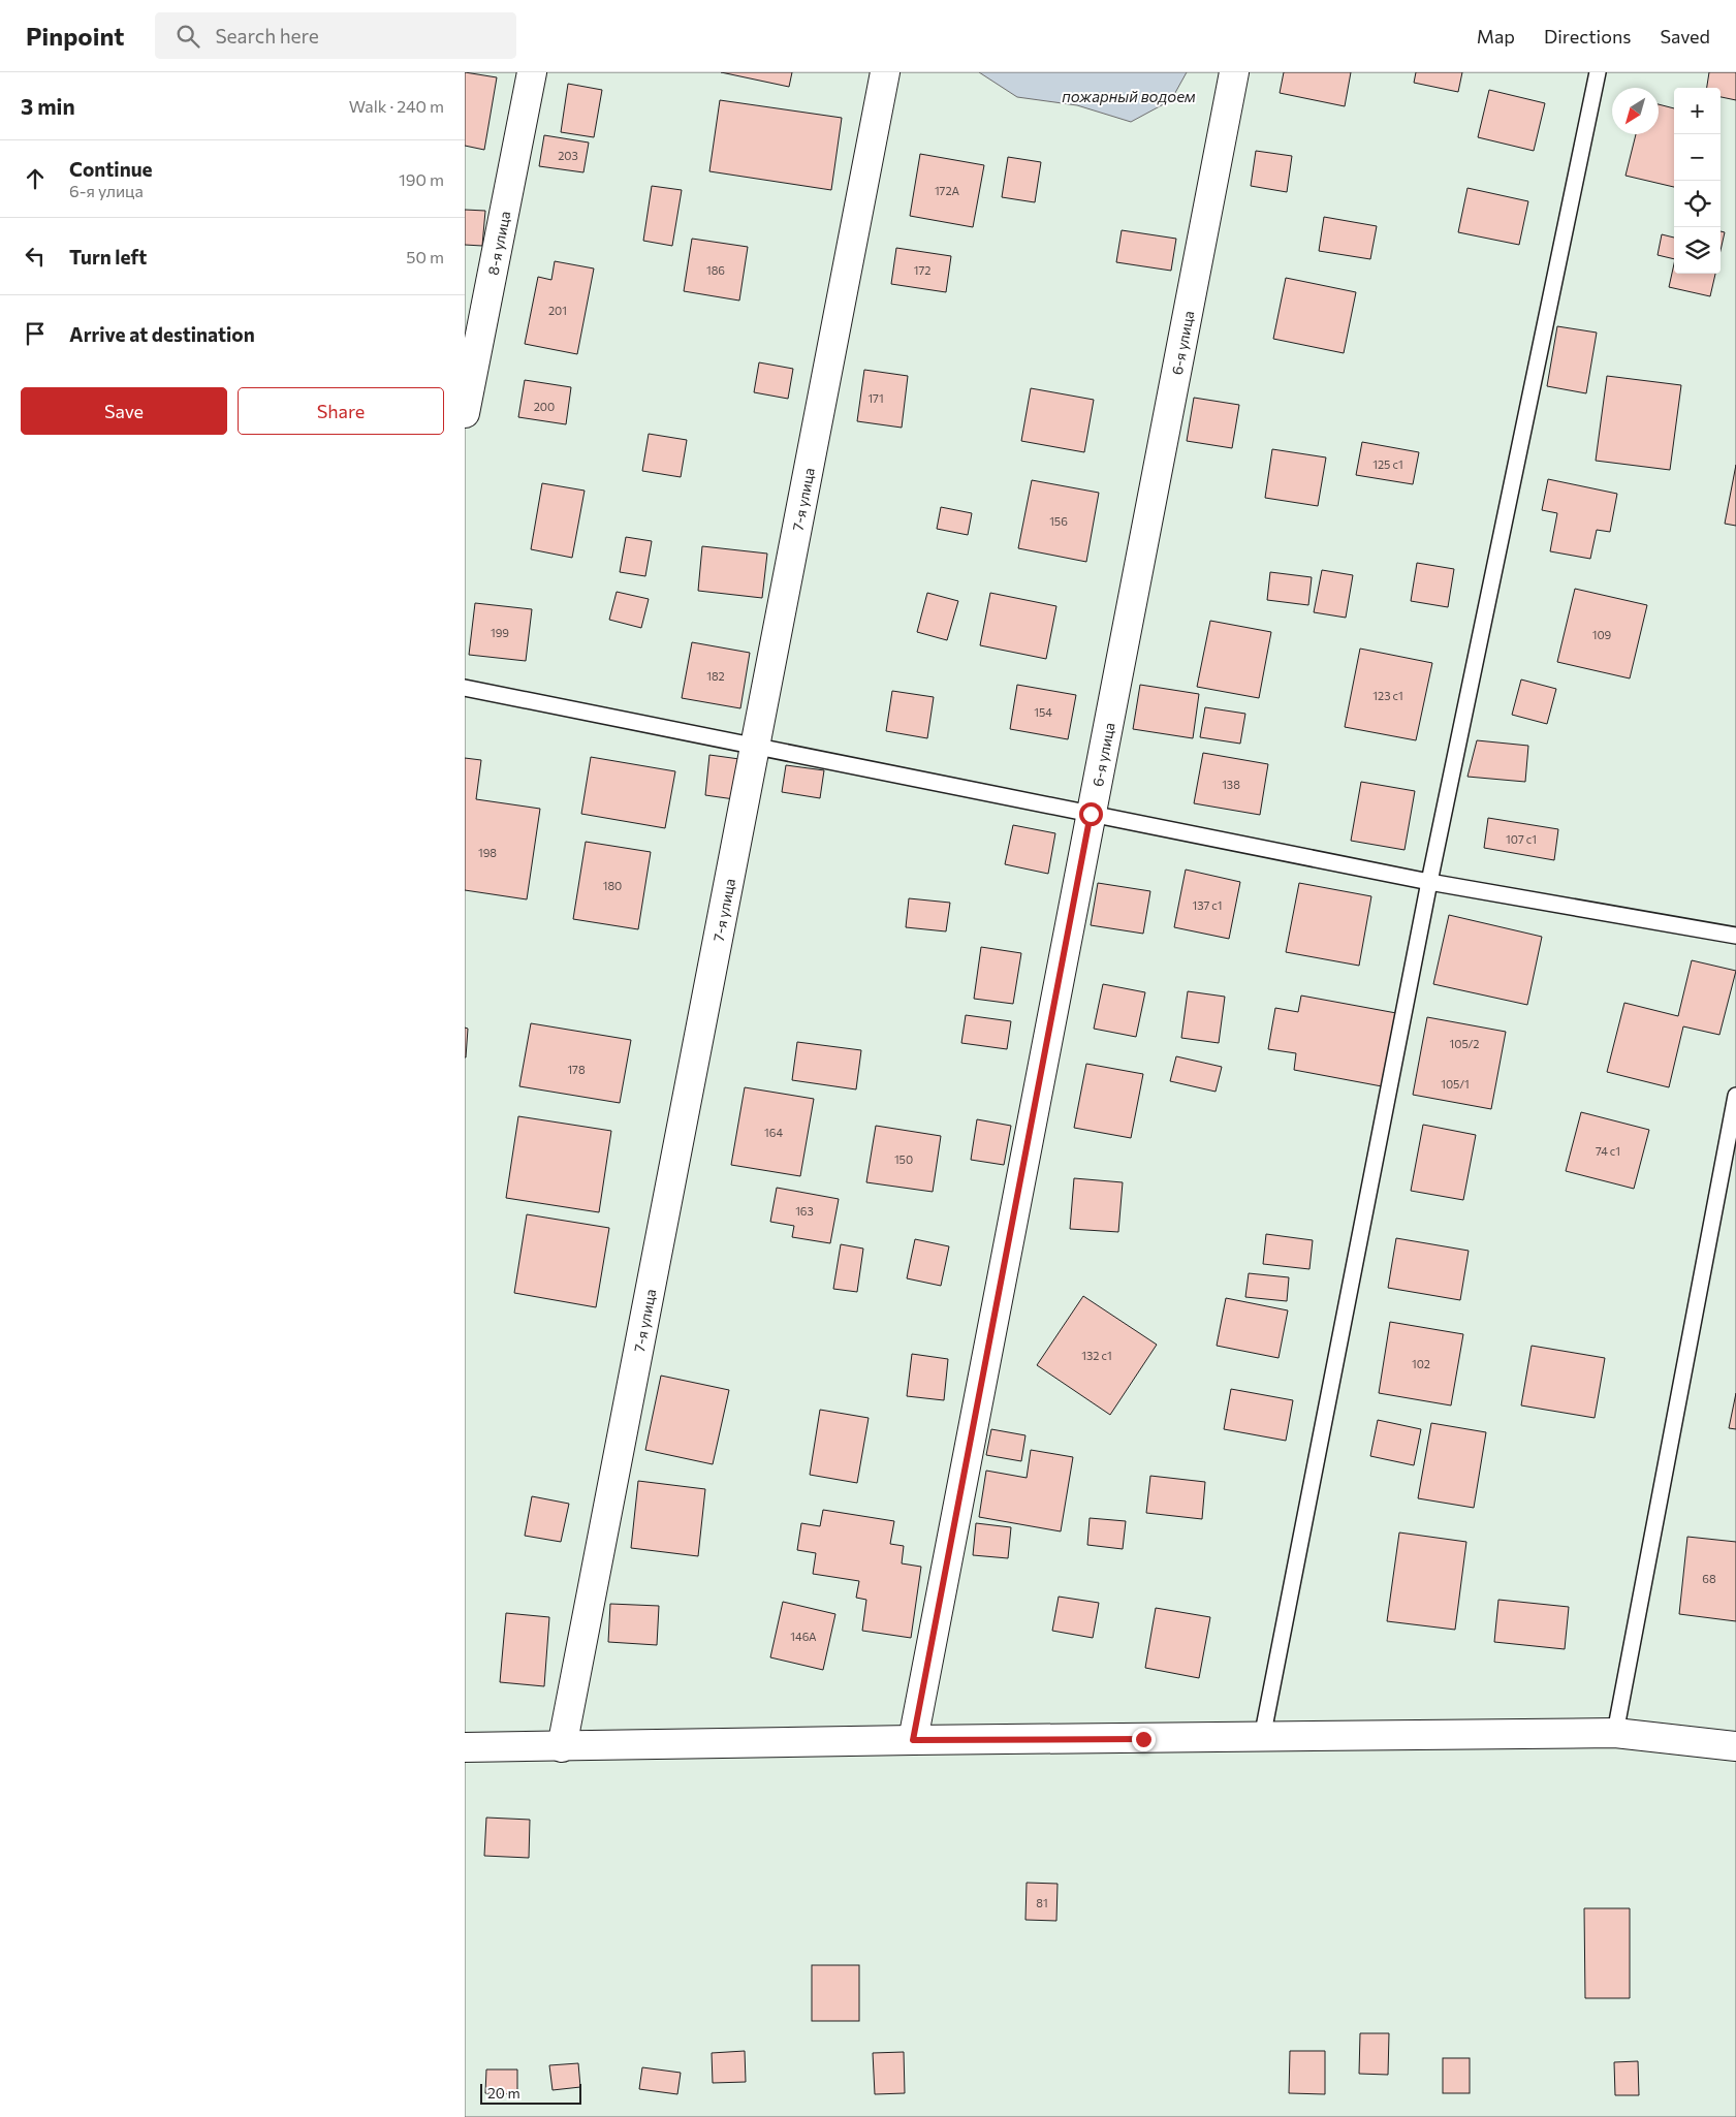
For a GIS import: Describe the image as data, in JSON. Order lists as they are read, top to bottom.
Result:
{
  "streets": {
    "street": ["8-я улица", "6-я улица", "7-я улица"]
  },
  "water": ["пожарный водоем"],
  "house_numbers": [
    "203",
    "172А",
    "186",
    "172",
    "201",
    "171",
    "200",
    "125 с1",
    "156",
    "199",
    "109",
    "182",
    "123 с1",
    "154",
    "138",
    "107 с1",
    "198",
    "180",
    "137 c1",
    "105/2",
    "178",
    "105/1",
    "164",
    "74 с1",
    "150",
    "163",
    "132 с1",
    "102",
    "68",
    "146А",
    "81"
  ],
  "scale_bar": "20 m",
  "north": "bottom left",
  "page": {
    "header": "Pinpoint",
    "search": "Search here",
    "nav": ["Map", "Directions", "Saved"],
    "heading": ["3 min", "Walk · 240 m"],
    "map_buttons": ["+", "−"],
    "list": [
      ["Continue", "6-я улица", "190 m"],
      ["Turn left", "50 m"],
      "Arrive at destination"
    ],
    "buttons": ["Save", "Share"],
    "scale": "20 m"
  }
}
